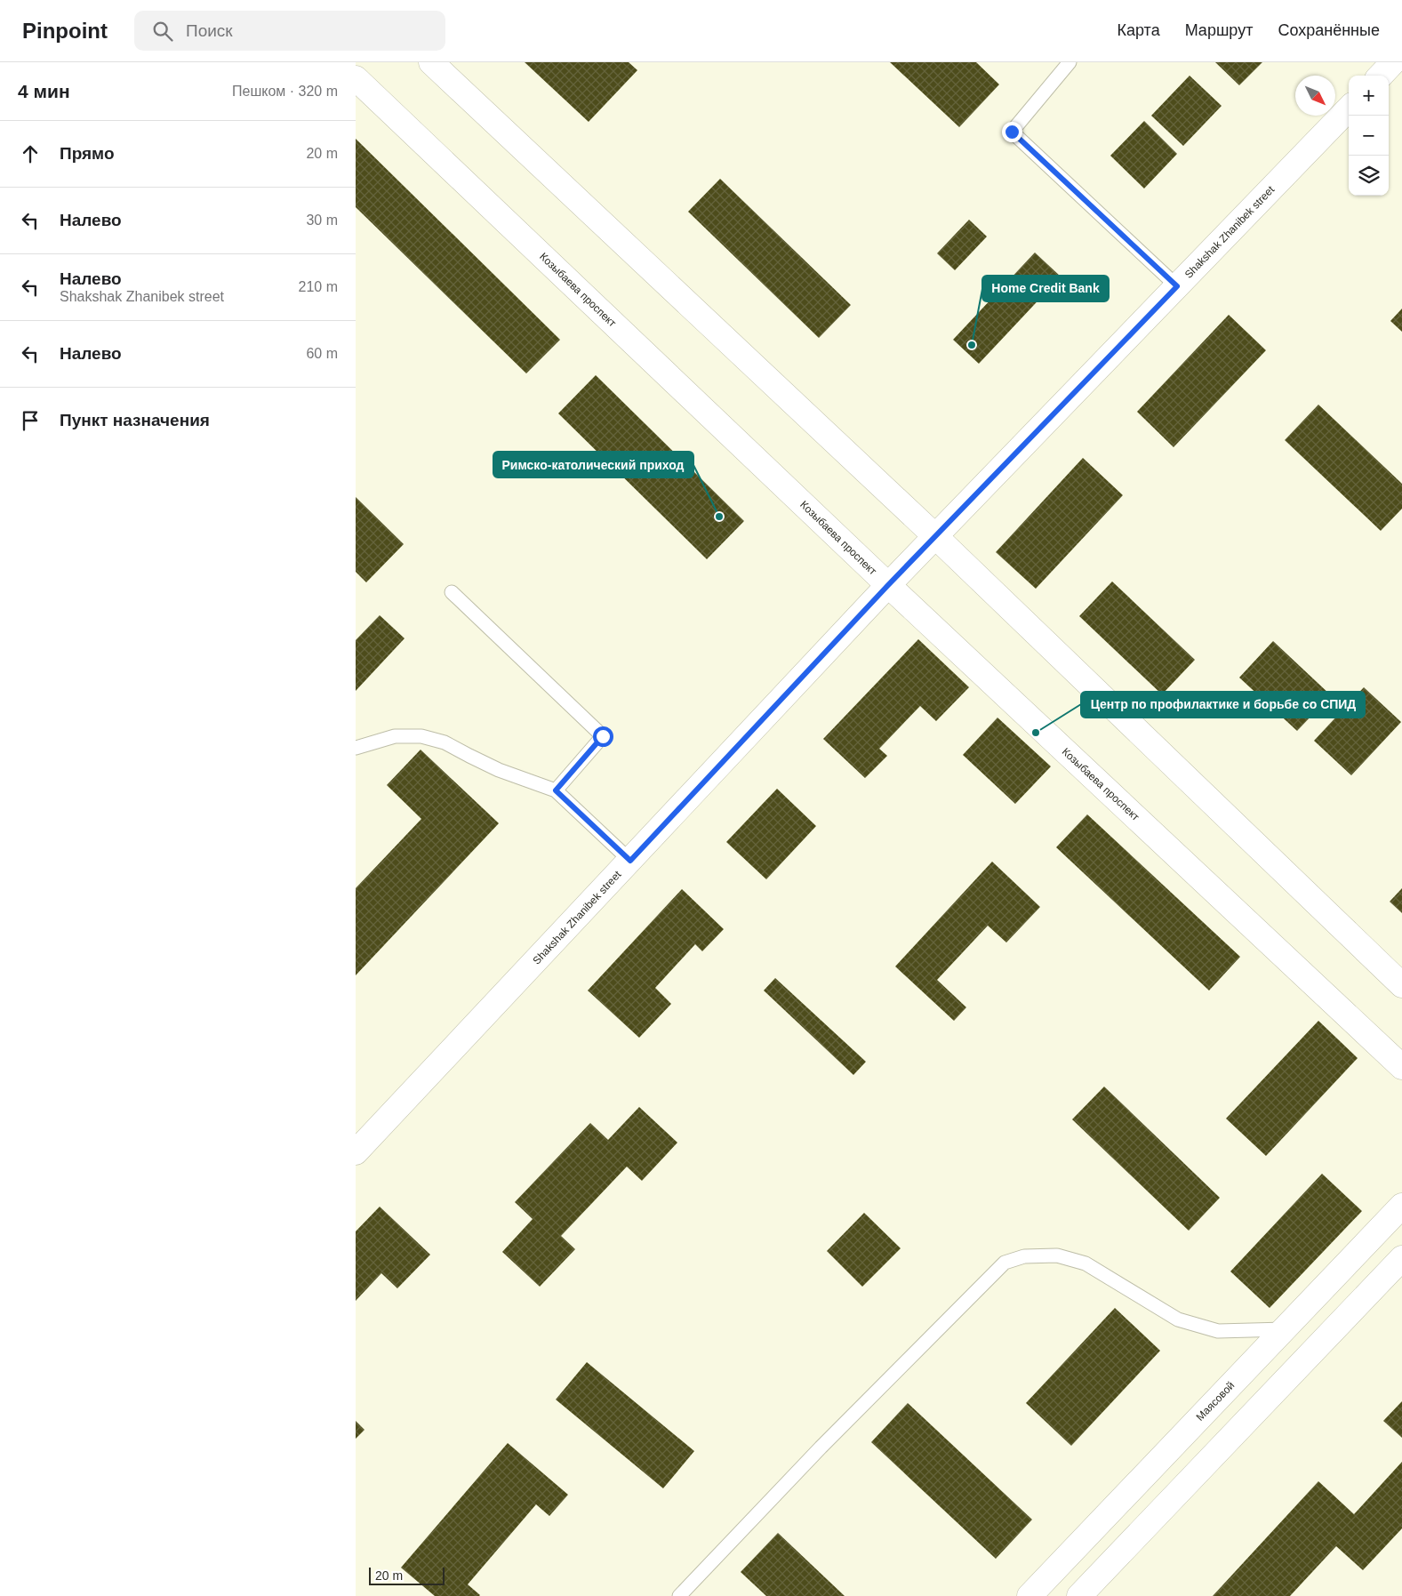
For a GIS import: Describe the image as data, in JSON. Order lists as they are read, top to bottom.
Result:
{
  "streets": {
    "street": ["Shakshak Zhanibek street", "Козыбаева проспект", "Маясовой"]
  },
  "crossings": [
    ["Shakshak Zhanibek street", "Козыбаева проспект"]
  ],
  "places": ["Home Credit Bank", "Римско-католический приход", "Центр по профилактике и борьбе со СПИД"],
  "scale_bar": "20 m",
  "north": "bottom right",
  "page": {
    "header": "Pinpoint",
    "search": "Поиск",
    "nav": ["Карта", "Маршрут", "Сохранённые"],
    "heading": ["4 мин", "Пешком · 320 m"],
    "map_buttons": ["+", "−"],
    "list": [
      ["Прямо", "20 m"],
      ["Налево", "30 m"],
      ["Налево", "Shakshak Zhanibek street", "210 m"],
      ["Налево", "60 m"],
      "Пункт назначения"
    ],
    "scale": "20 m"
  }
}
